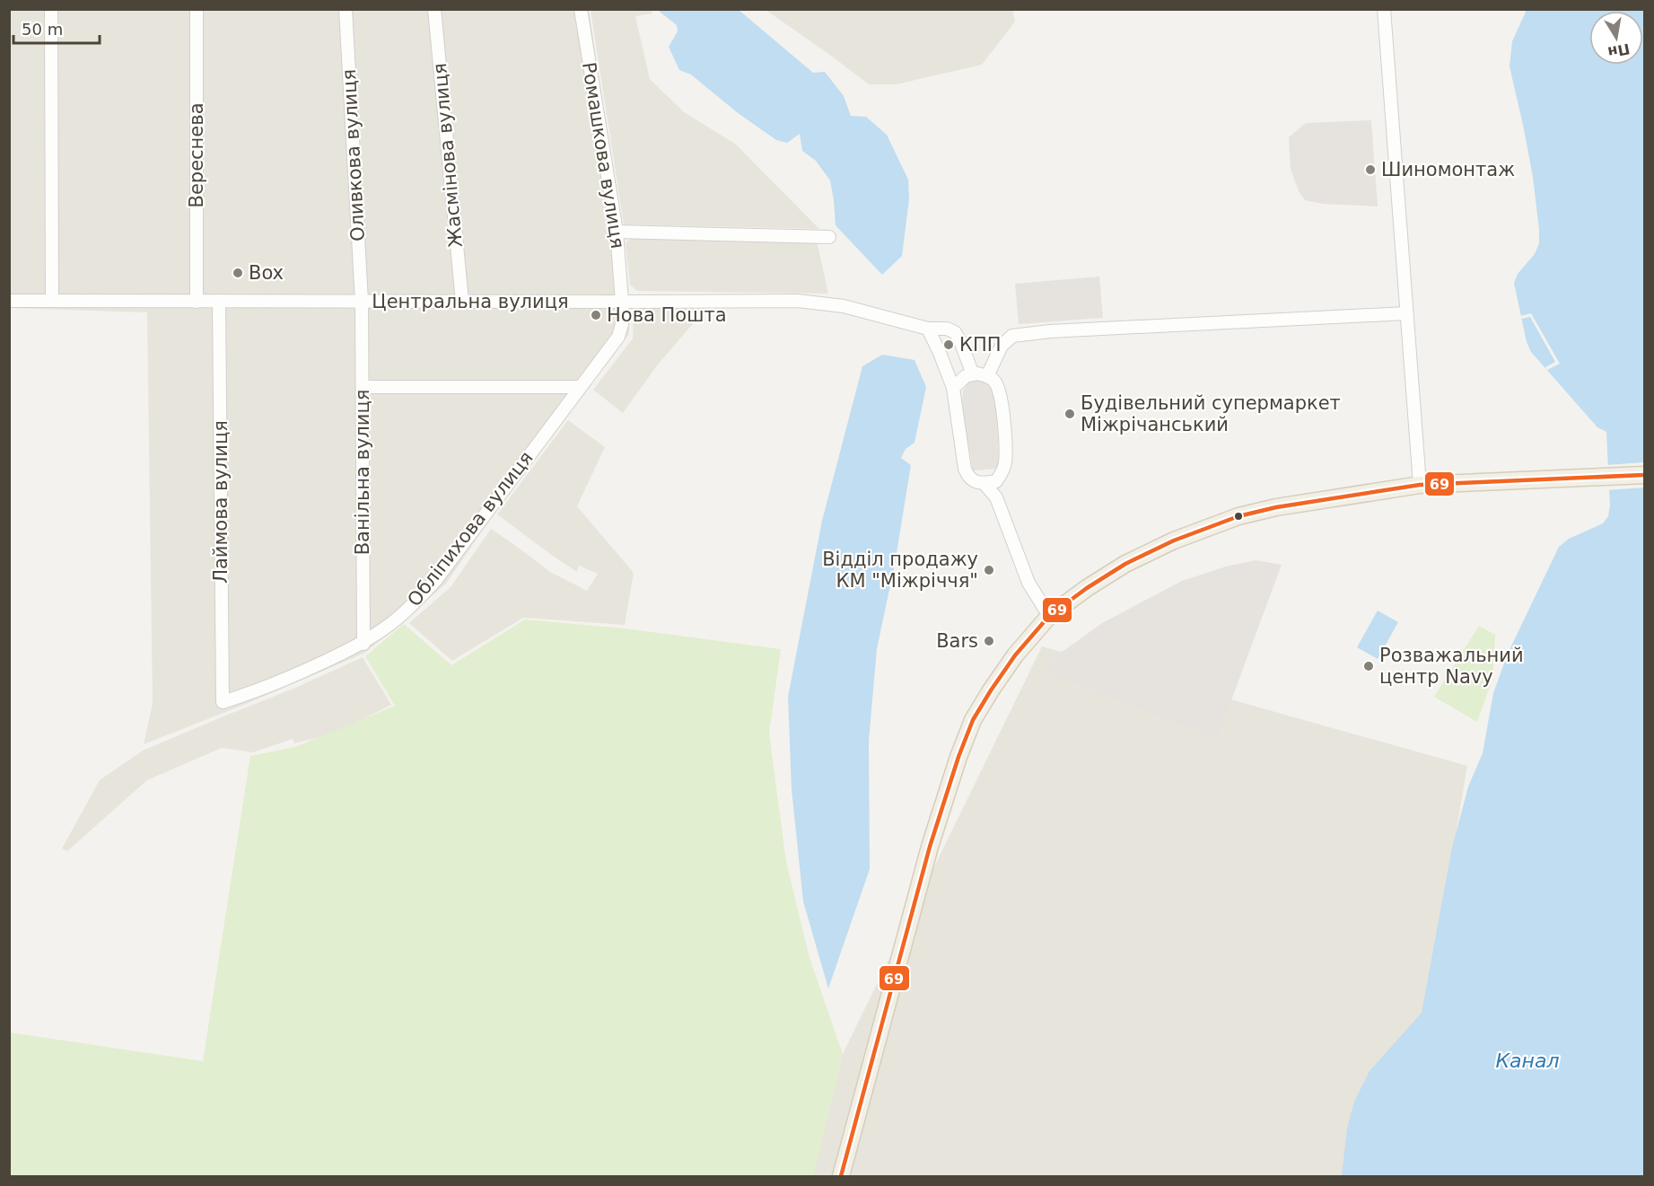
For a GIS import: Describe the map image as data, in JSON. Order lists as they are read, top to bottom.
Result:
{
  "streets": {
    "street": [
      "Вереснева",
      "Оливкова вулиця",
      "Жасмінова вулиця",
      "Ромашкова вулиця",
      "Центральна вулиця",
      "Ванільна вулиця",
      "Лаймова вулиця",
      "Обліпихова вулиця"
    ]
  },
  "crossings": [
    ["Вереснева", "Центральна вулиця"],
    ["Оливкова вулиця", "Центральна вулиця"],
    ["Оливкова вулиця", "Ванільна вулиця"],
    ["Жасмінова вулиця", "Центральна вулиця"],
    ["Ромашкова вулиця", "Центральна вулиця"],
    ["Ромашкова вулиця", "Обліпихова вулиця"],
    ["Центральна вулиця", "Ванільна вулиця"],
    ["Центральна вулиця", "Лаймова вулиця"],
    ["Центральна вулиця", "Обліпихова вулиця"],
    ["Ванільна вулиця", "Обліпихова вулиця"],
    ["Лаймова вулиця", "Обліпихова вулиця"]
  ],
  "water": ["Канал"],
  "places": [
    "Шиномонтаж",
    "Box",
    "Нова Пошта",
    "КПП",
    "Будівельний супермаркет Міжрічанський",
    "Відділ продажу КМ \"Міжріччя\"",
    "Bars",
    "Розважальний центр Navy"
  ],
  "lines": ["transit line 69"],
  "scale_bar": "50 m",
  "north": "bottom"
}
